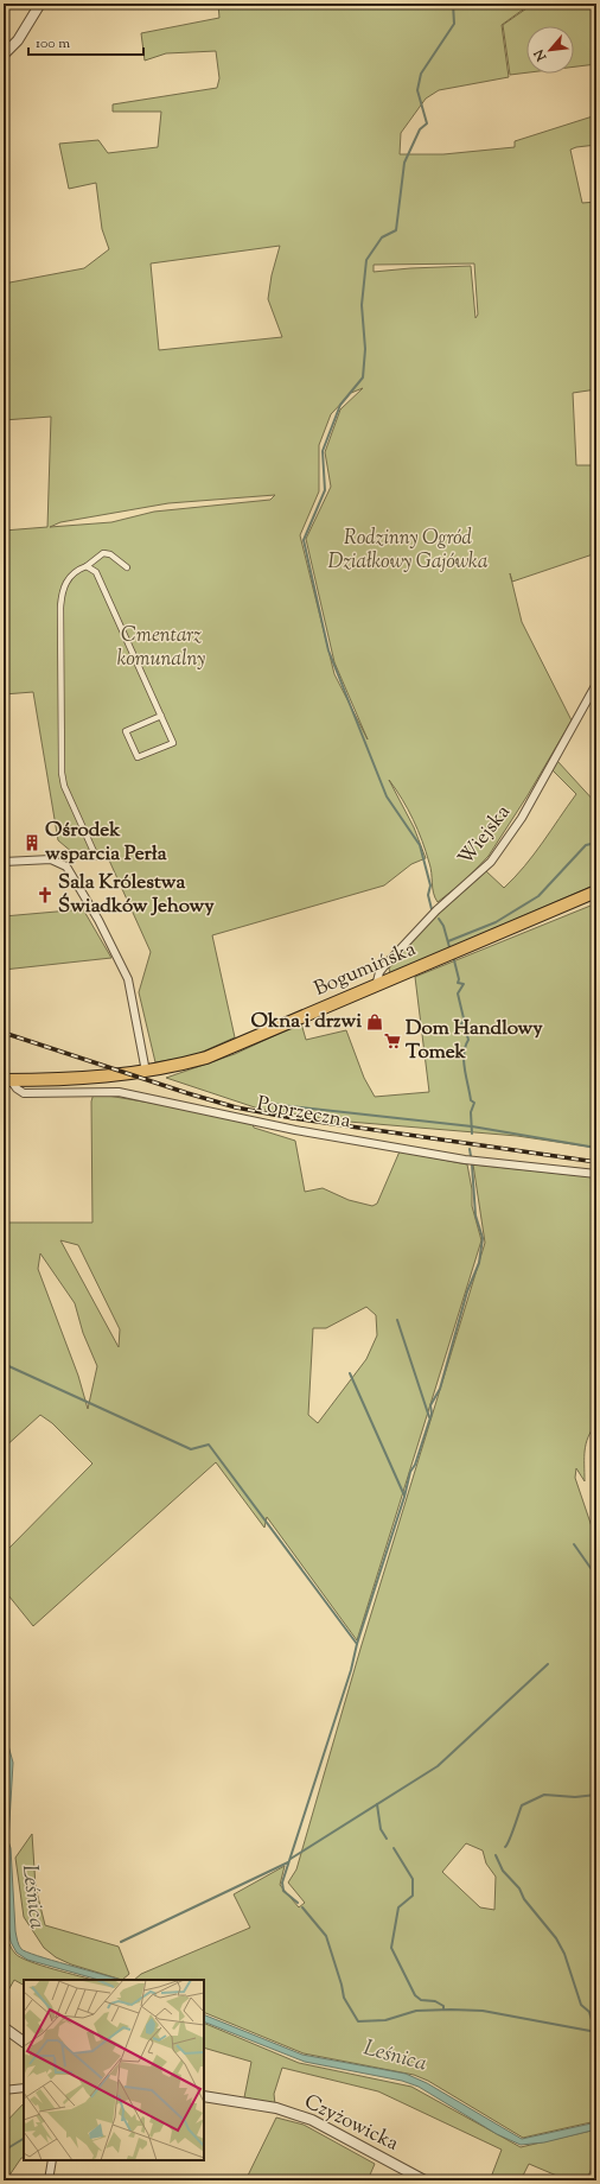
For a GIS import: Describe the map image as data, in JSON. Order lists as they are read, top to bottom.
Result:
{
  "streets": {
    "main road": ["Bogumińska"],
    "street": ["Wiejska", "Poprzeczna", "Czyżowicka"]
  },
  "crossings": [
    ["Wiejska", "Bogumińska"],
    ["Bogumińska", "Poprzeczna"]
  ],
  "water": ["Leśnica"],
  "parks": ["Rodzinny Ogród Działkowy Gajówka", "Cmentarz komunalny"],
  "places": {
    "building": ["Ośrodek wsparcia Perła"],
    "church": ["Sala Królestwa Świadków Jehowy"],
    "shop": ["Okna i drzwi"],
    "supermarket": ["Dom Handlowy Tomek"]
  },
  "scale_bar": "100 m",
  "north": "bottom left"
}
